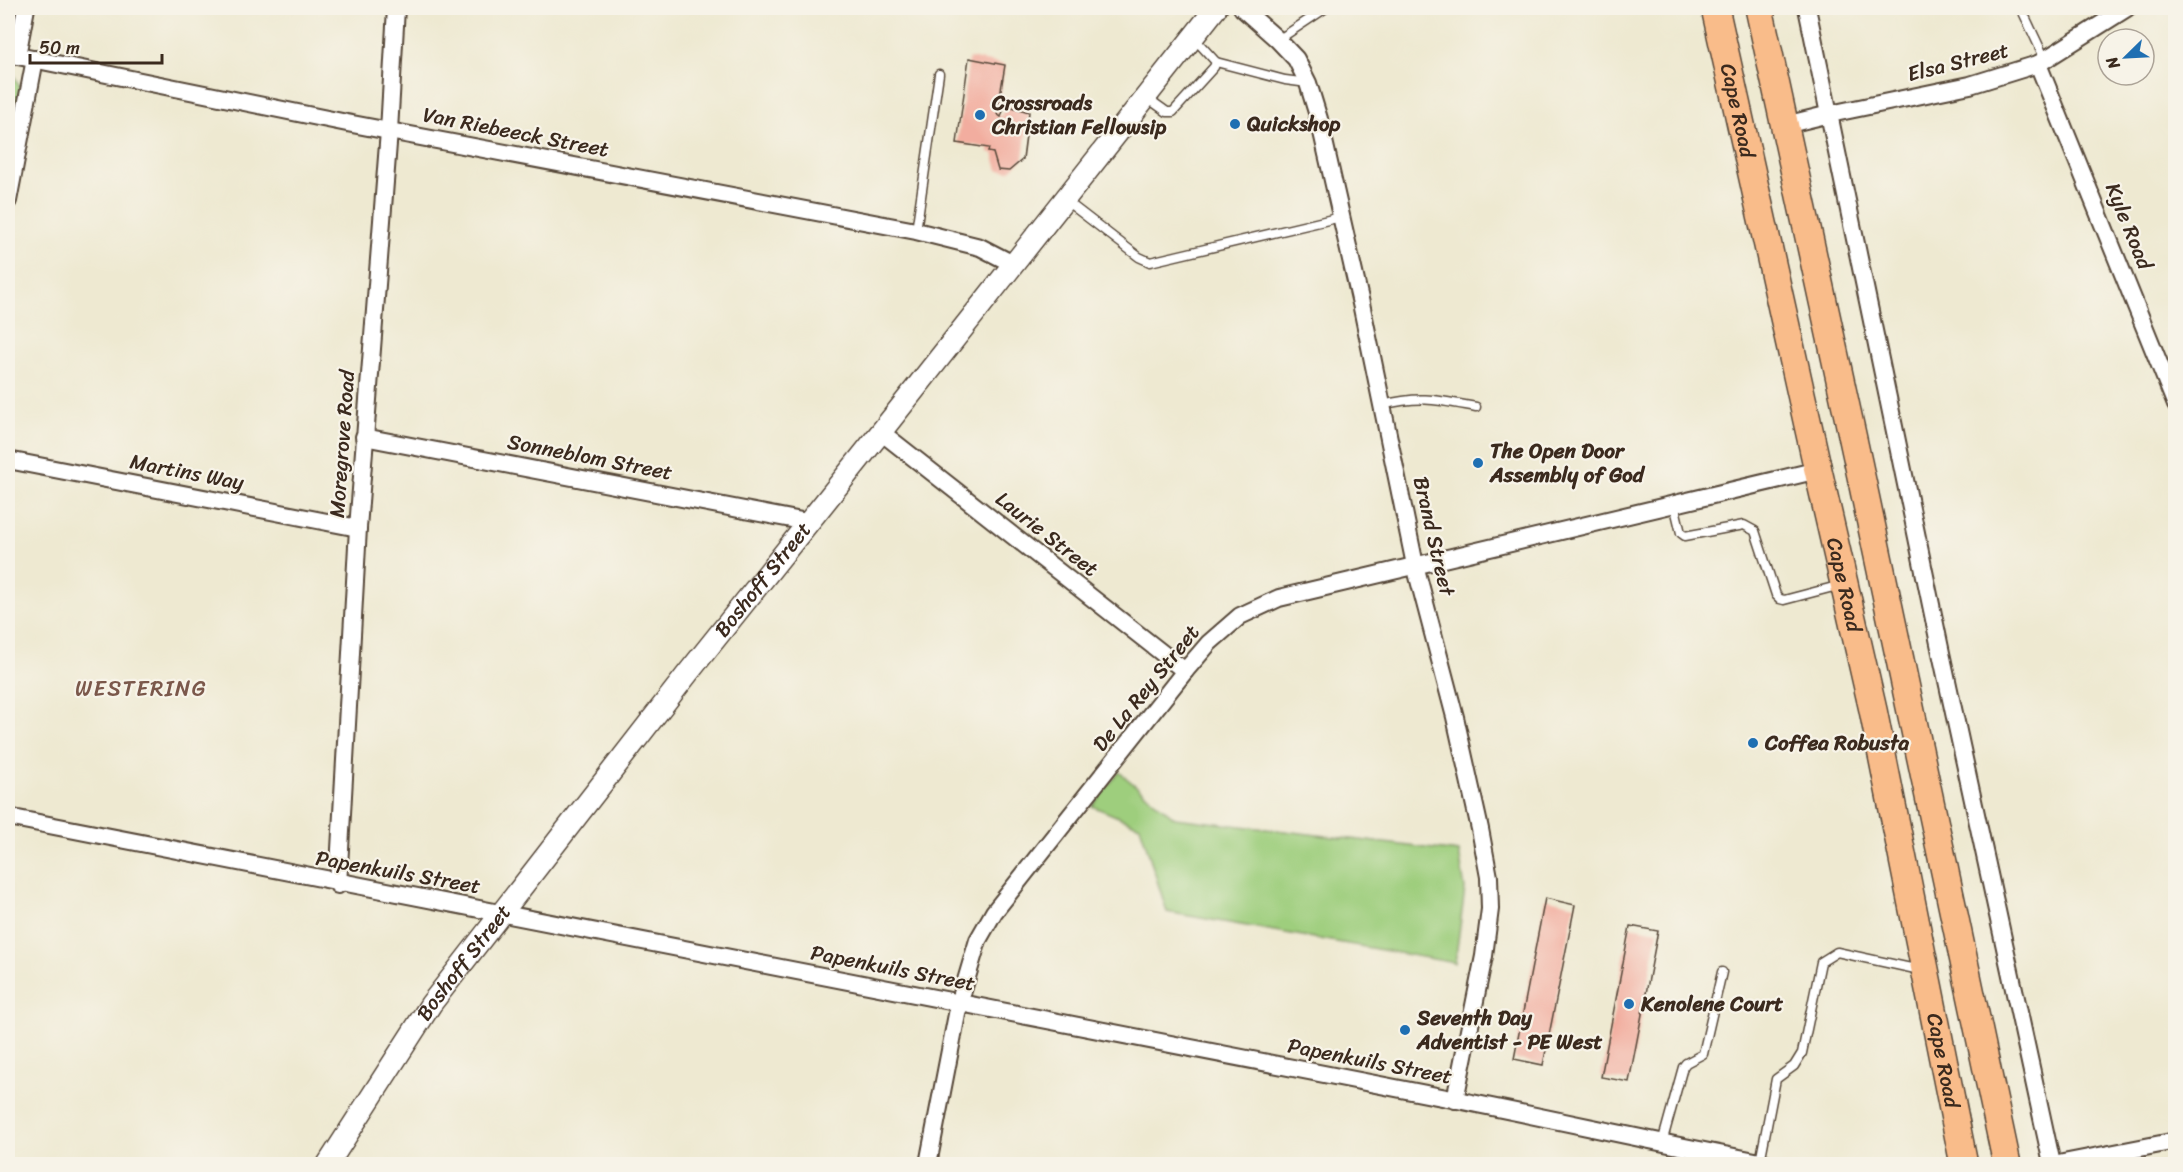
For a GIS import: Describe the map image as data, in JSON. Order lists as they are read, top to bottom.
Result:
{
  "streets": {
    "main road": ["Cape Road"],
    "street": [
      "Elsa Street",
      "Van Riebeeck Street",
      "Kyle Road",
      "Moregrove Road",
      "Sonneblom Street",
      "Martins Way",
      "Laurie Street",
      "Brand Street",
      "Boshoff Street",
      "De La Rey Street",
      "Papenkuils Street"
    ]
  },
  "crossings": [
    ["Elsa Street", "Cape Road"],
    ["Elsa Street", "Kyle Road"],
    ["Cape Road", "De La Rey Street"],
    ["Van Riebeeck Street", "Moregrove Road"],
    ["Van Riebeeck Street", "Boshoff Street"],
    ["Moregrove Road", "Sonneblom Street"],
    ["Moregrove Road", "Martins Way"],
    ["Moregrove Road", "Papenkuils Street"],
    ["Sonneblom Street", "Boshoff Street"],
    ["Laurie Street", "Boshoff Street"],
    ["Laurie Street", "De La Rey Street"],
    ["Brand Street", "De La Rey Street"],
    ["Brand Street", "Papenkuils Street"],
    ["Boshoff Street", "Papenkuils Street"],
    ["De La Rey Street", "Papenkuils Street"]
  ],
  "districts": ["WESTERING"],
  "places": [
    "Crossroads Christian Fellowsip",
    "Quickshop",
    "The Open Door Assembly of God",
    "Coffea Robusta",
    "Kenolene Court",
    "Seventh Day Adventist - PE West"
  ],
  "scale_bar": "50 m",
  "north": "bottom left"
}
